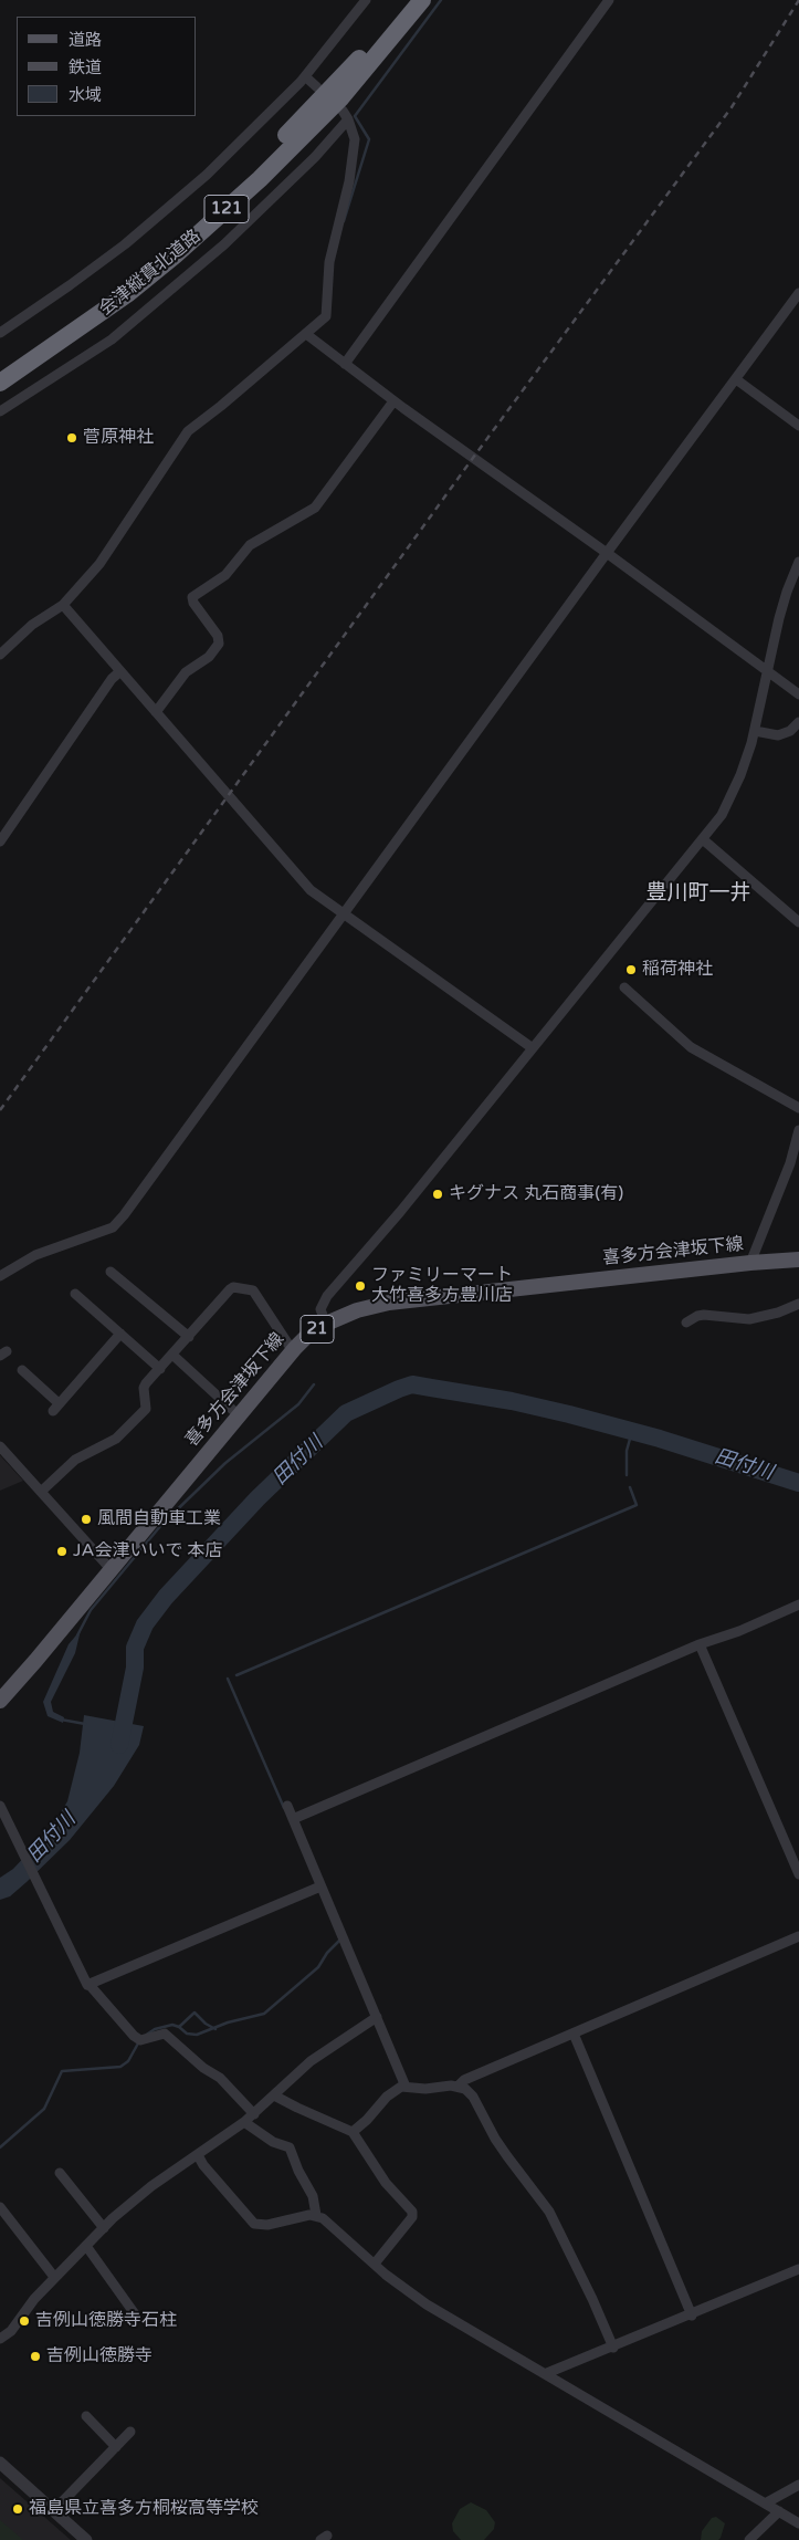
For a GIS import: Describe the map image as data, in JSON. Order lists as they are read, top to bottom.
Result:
{
  "streets": {
    "highway": ["121", "会津縦貫北道路"],
    "main road": ["喜多方会津坂下線", "21"]
  },
  "districts": ["豊川町一井"],
  "water": ["田付川"],
  "places": [
    "菅原神社",
    "稲荷神社",
    "キグナス 丸石商事(有)",
    "ファミリーマート 大竹喜多方豊川店",
    "風間自動車工業",
    "JA会津いいで 本店",
    "吉例山徳勝寺石柱",
    "吉例山徳勝寺",
    "福島県立喜多方桐桜高等学校"
  ],
  "legend": ["道路", "鉄道", "水域"]
}
